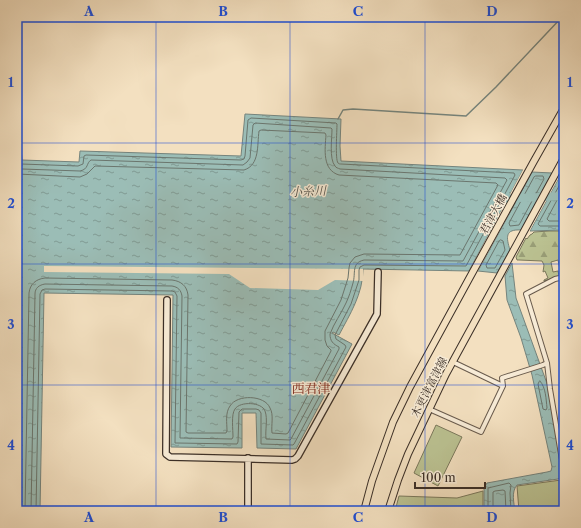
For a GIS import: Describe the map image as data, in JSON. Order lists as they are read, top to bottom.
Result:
{
  "streets": {
    "main road": ["君津大橋", "木更津富津線"]
  },
  "crossings": [
    ["君津大橋", "木更津富津線"]
  ],
  "districts": ["西君津"],
  "water": ["小糸川"],
  "scale_bar": "100 m",
  "grid": {
    "columns": [
      "A",
      "B",
      "C",
      "D"
    ],
    "rows": [
      "1",
      "2",
      "3",
      "4"
    ]
  }
}
